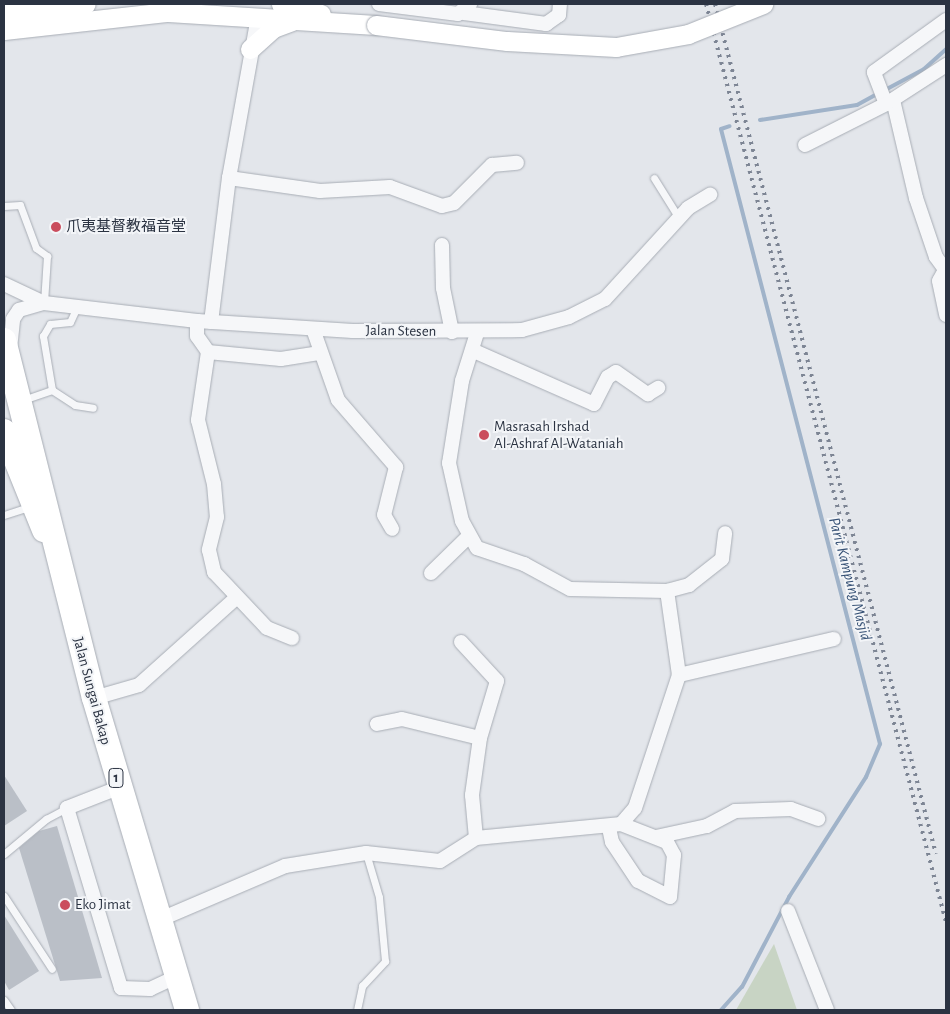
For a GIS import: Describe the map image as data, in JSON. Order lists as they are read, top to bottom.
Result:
{
  "streets": {
    "highway": ["Jalan Sungai Bakap", "1"],
    "street": ["Jalan Stesen"]
  },
  "crossings": [
    ["Jalan Stesen", "Jalan Sungai Bakap"]
  ],
  "water": ["Parit Kampung Masjid"],
  "places": ["爪夷基督教福音堂", "Masrasah Irshad Al-Ashraf Al-Wataniah", "Eko Jimat"]
}
